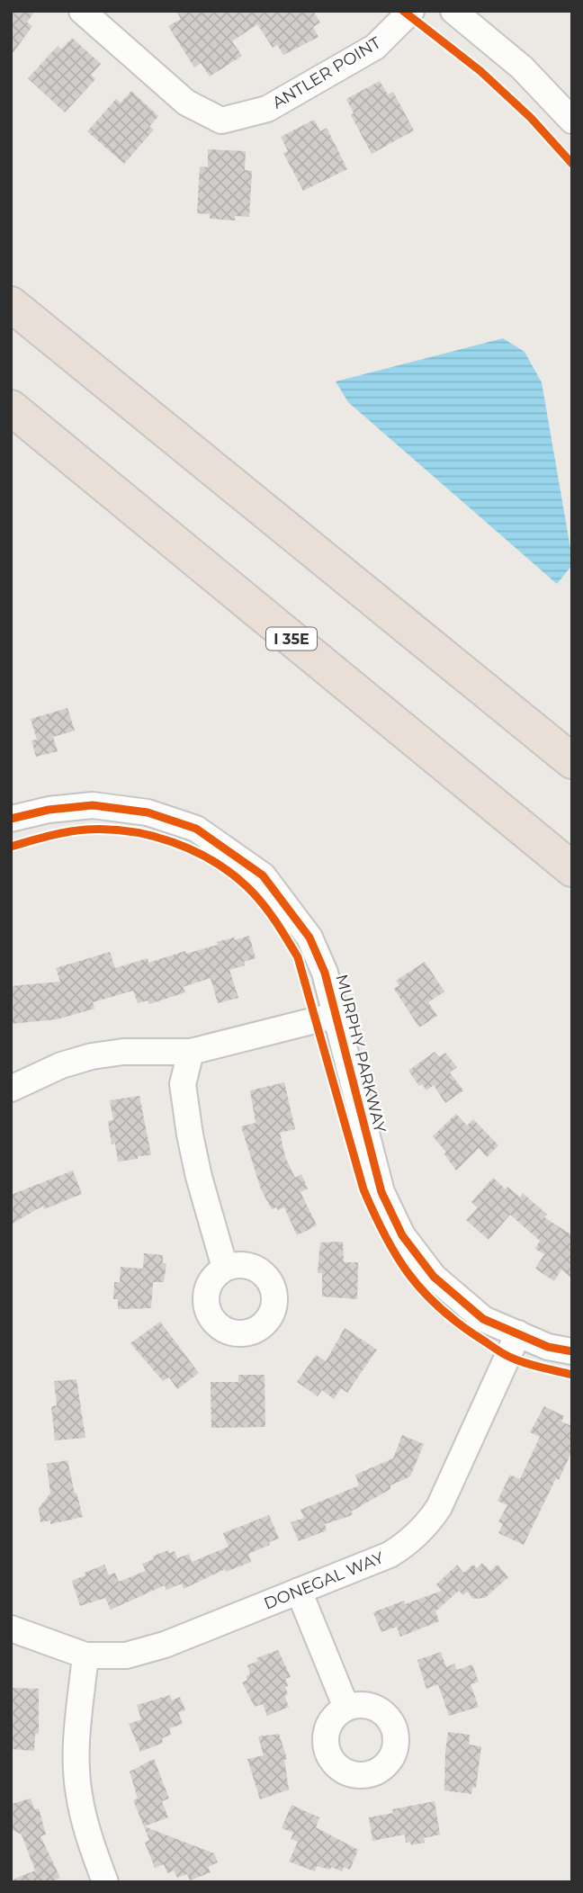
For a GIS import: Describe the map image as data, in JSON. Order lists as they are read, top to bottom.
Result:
{
  "streets": {
    "highway": ["I 35E"],
    "street": ["ANTLER POINT", "MURPHY PARKWAY", "DONEGAL WAY"]
  },
  "crossings": [
    ["MURPHY PARKWAY", "DONEGAL WAY"]
  ]
}
